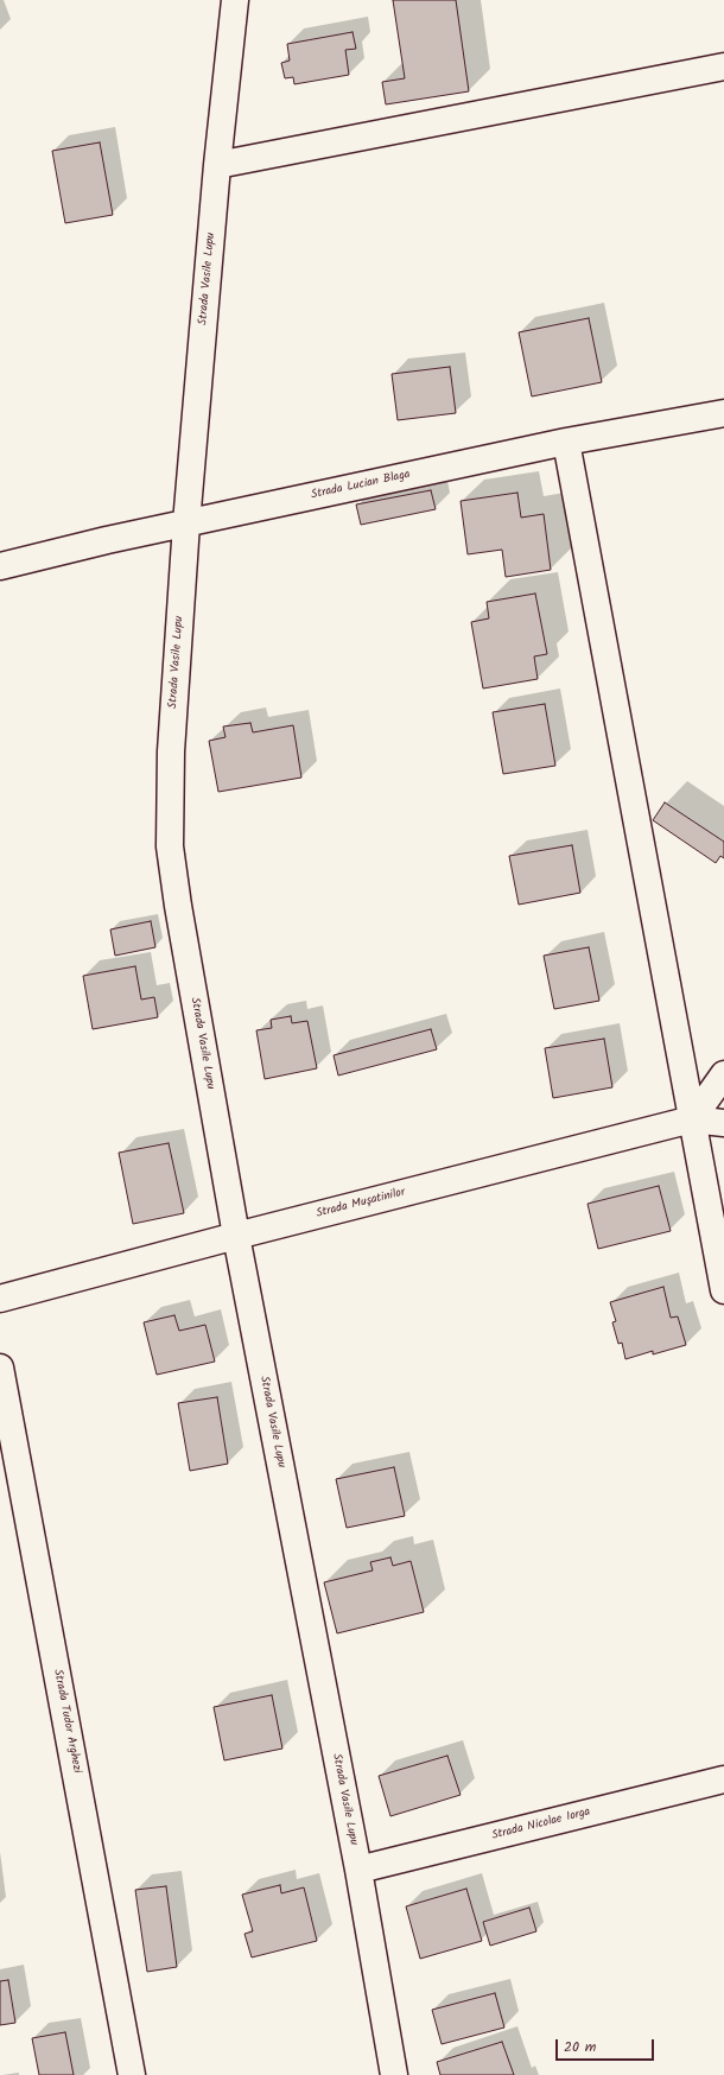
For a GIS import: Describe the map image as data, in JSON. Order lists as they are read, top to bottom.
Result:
{
  "streets": {
    "street": [
      "Strada Vasile Lupu",
      "Strada Lucian Blaga",
      "Strada Muşatinilor",
      "Strada Tudor Arghezi",
      "Strada Nicolae Iorga"
    ]
  },
  "crossings": [
    ["Strada Vasile Lupu", "Strada Lucian Blaga"],
    ["Strada Vasile Lupu", "Strada Muşatinilor"],
    ["Strada Vasile Lupu", "Strada Nicolae Iorga"]
  ],
  "scale_bar": "20 m"
}
